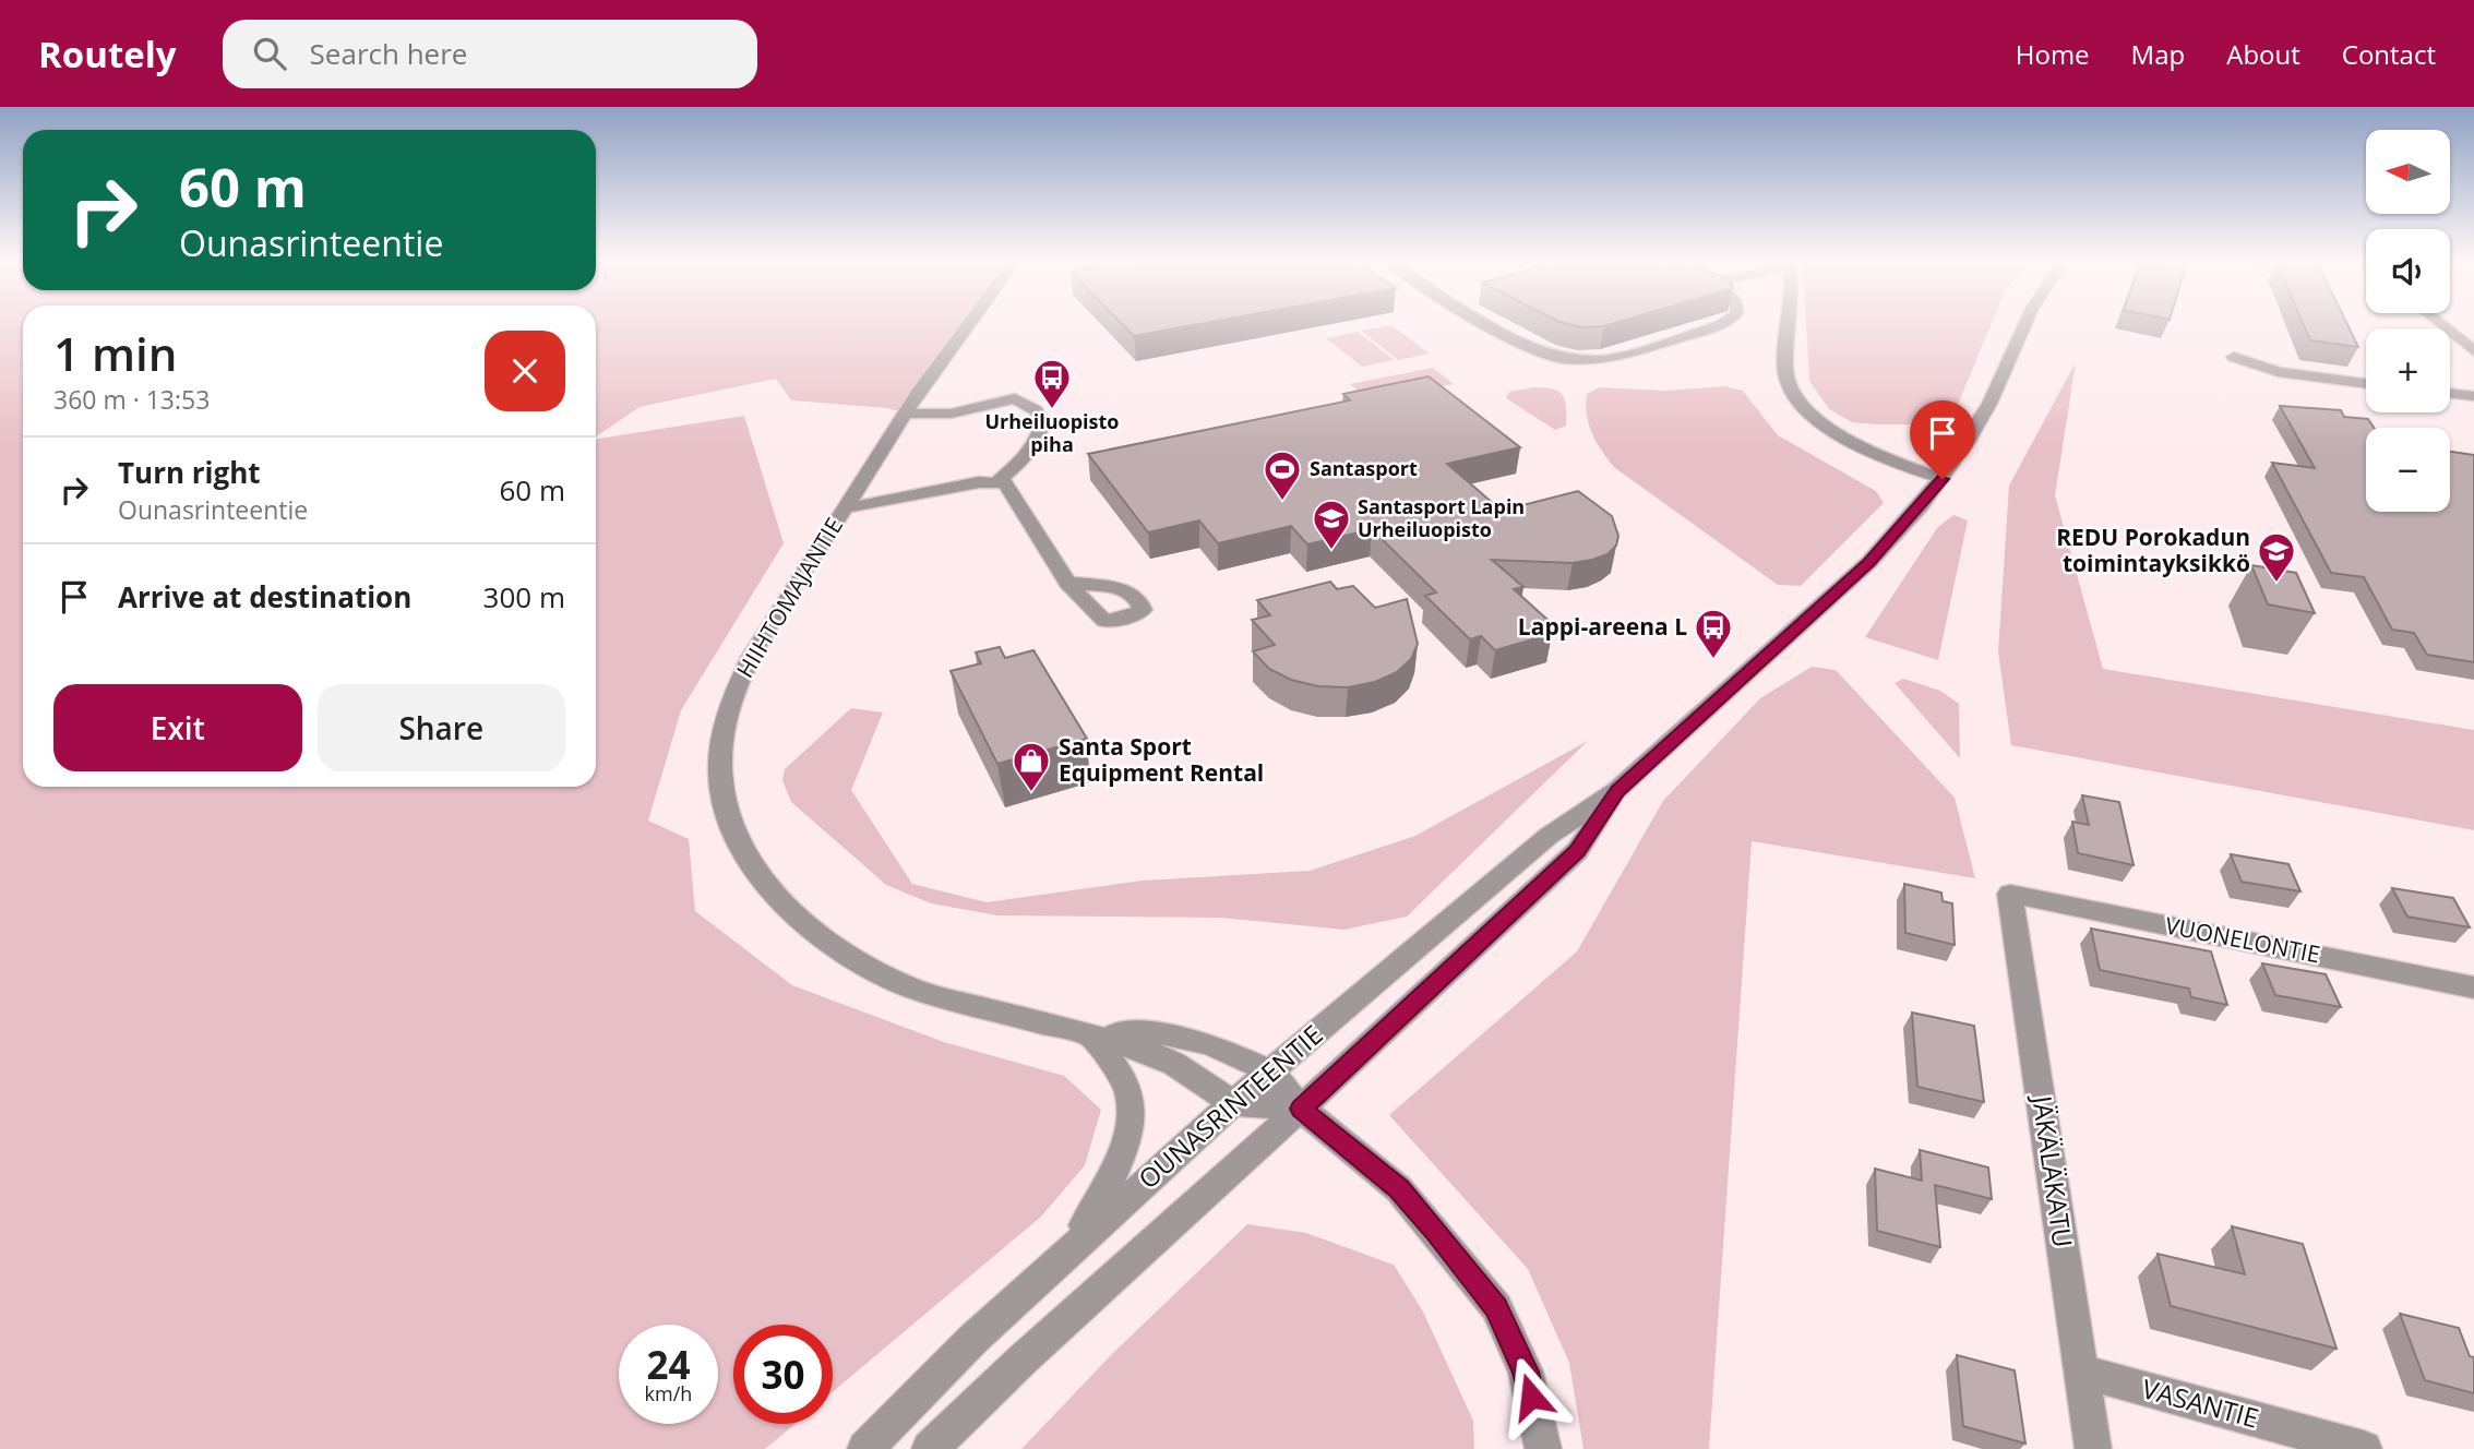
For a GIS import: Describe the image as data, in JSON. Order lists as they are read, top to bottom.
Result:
{
  "streets": {
    "street": [
      "HIIHTOMAJANTIE",
      "VUONELONTIE",
      "OUNASRINTEENTIE",
      "JÄKÄLÄKATU",
      "VASANTIE"
    ]
  },
  "crossings": [
    ["HIIHTOMAJANTIE", "OUNASRINTEENTIE"],
    ["VUONELONTIE", "JÄKÄLÄKATU"],
    ["JÄKÄLÄKATU", "VASANTIE"]
  ],
  "places": {
    "bus stop": ["Urheiluopisto piha", "Lappi-areena L"],
    "sports": ["Santasport"],
    "school or university": ["Santasport Lapin Urheiluopisto", "REDU Porokadun toimintayksikkö"],
    "shop": ["Santa Sport Equipment Rental"]
  },
  "north": "left",
  "page": {
    "header": "Routely",
    "search": "Search here",
    "nav": [
      "Home",
      "Map",
      "About",
      "Contact"
    ],
    "map_buttons": ["+", "−"],
    "turn": ["60 m", "Ounasrinteentie"],
    "heading": ["1 min", "360 m · 13:53"],
    "list": [
      {
        "name": "Turn right",
        "note": "Ounasrinteentie",
        "value": "60 m"
      },
      {
        "name": "Arrive at destination",
        "value": "300 m"
      }
    ],
    "buttons": ["Exit", "Share"],
    "speed": "24 km/h",
    "limit": "30"
  }
}
